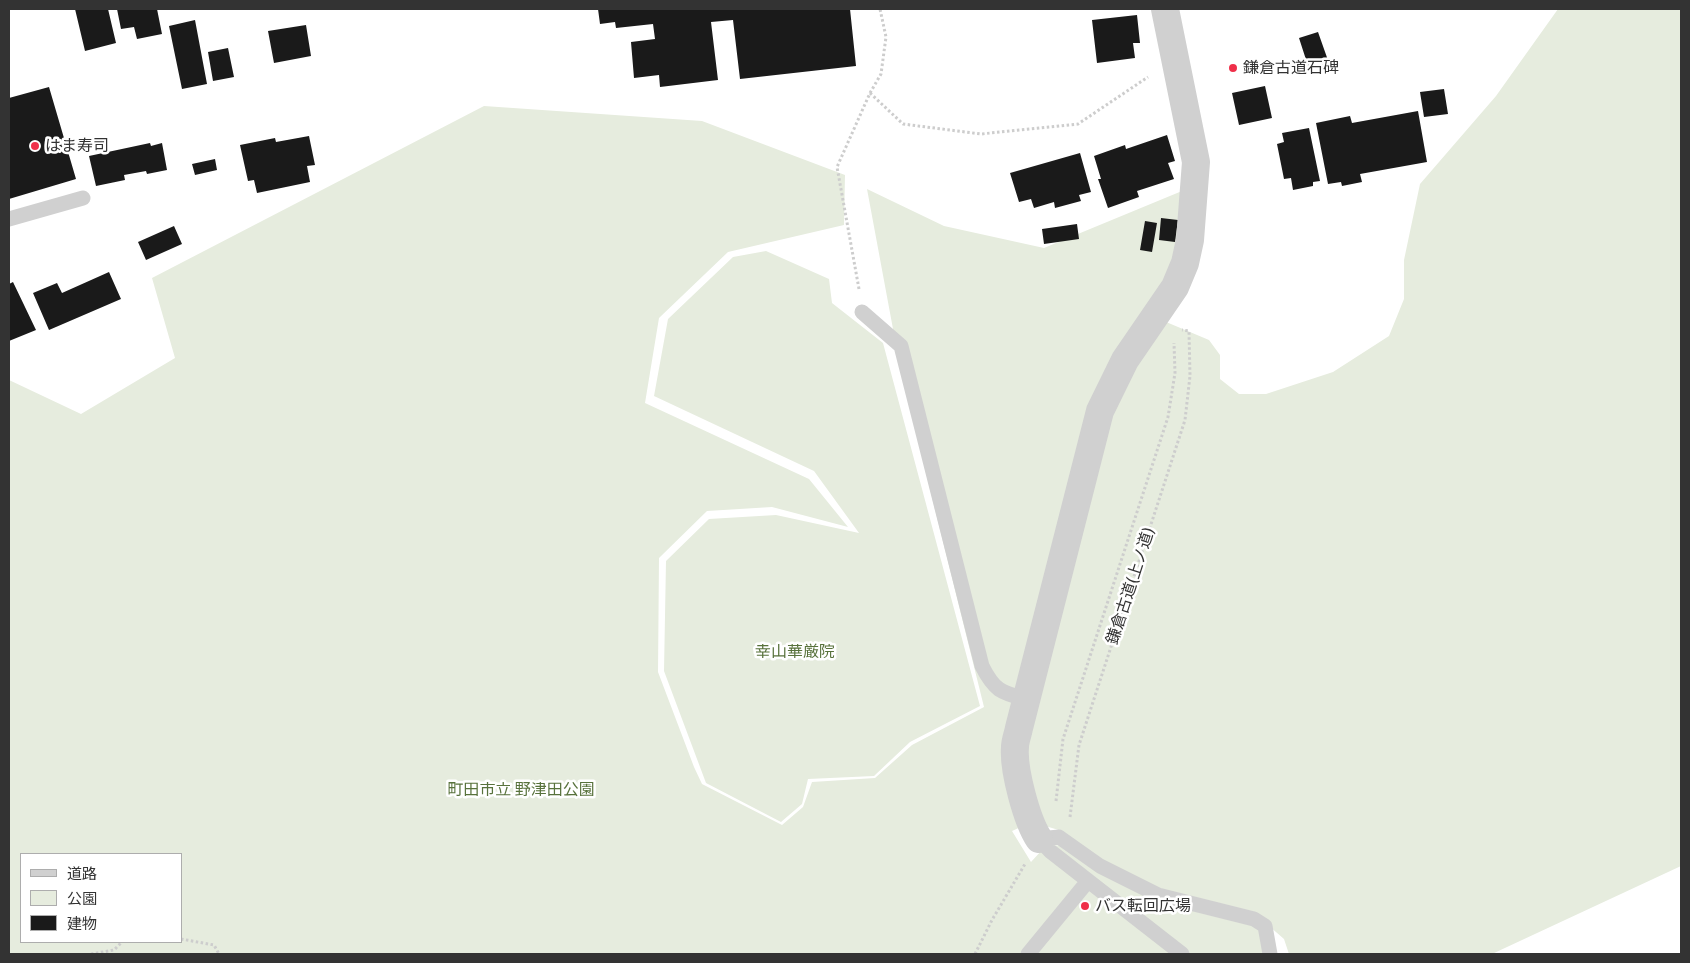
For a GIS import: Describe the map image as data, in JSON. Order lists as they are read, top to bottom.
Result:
{
  "streets": {
    "path": ["鎌倉古道(上ノ道)"]
  },
  "parks": ["幸山華厳院", "町田市立 野津田公園"],
  "places": ["鎌倉古道石碑", "はま寿司", "バス転回広場"],
  "legend": ["道路", "公園", "建物"]
}
